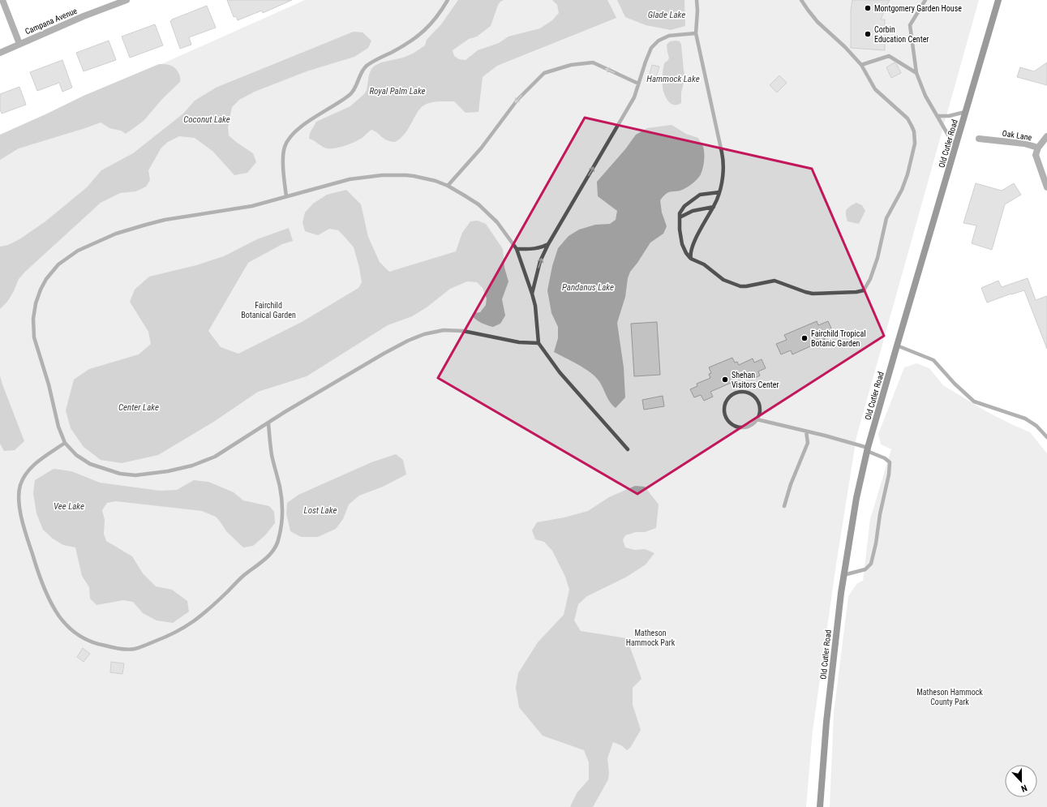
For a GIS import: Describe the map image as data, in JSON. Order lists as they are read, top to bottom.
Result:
{
  "streets": {
    "main road": ["Old Cutler Road"],
    "street": ["Campana Avenue", "Oak Lane"]
  },
  "water": [
    "Glade Lake",
    "Hammock Lake",
    "Royal Palm Lake",
    "Coconut Lake",
    "Pandanus Lake",
    "Center Lake",
    "Vee Lake",
    "Lost Lake"
  ],
  "parks": ["Fairchild Botanical Garden", "Matheson Hammock Park", "Matheson Hammock County Park"],
  "places": [
    "Montgomery Garden House",
    "Corbin Education Center",
    "Fairchild Tropical Botanic Garden",
    "Shehan Visitors Center"
  ],
  "north": "bottom"
}
